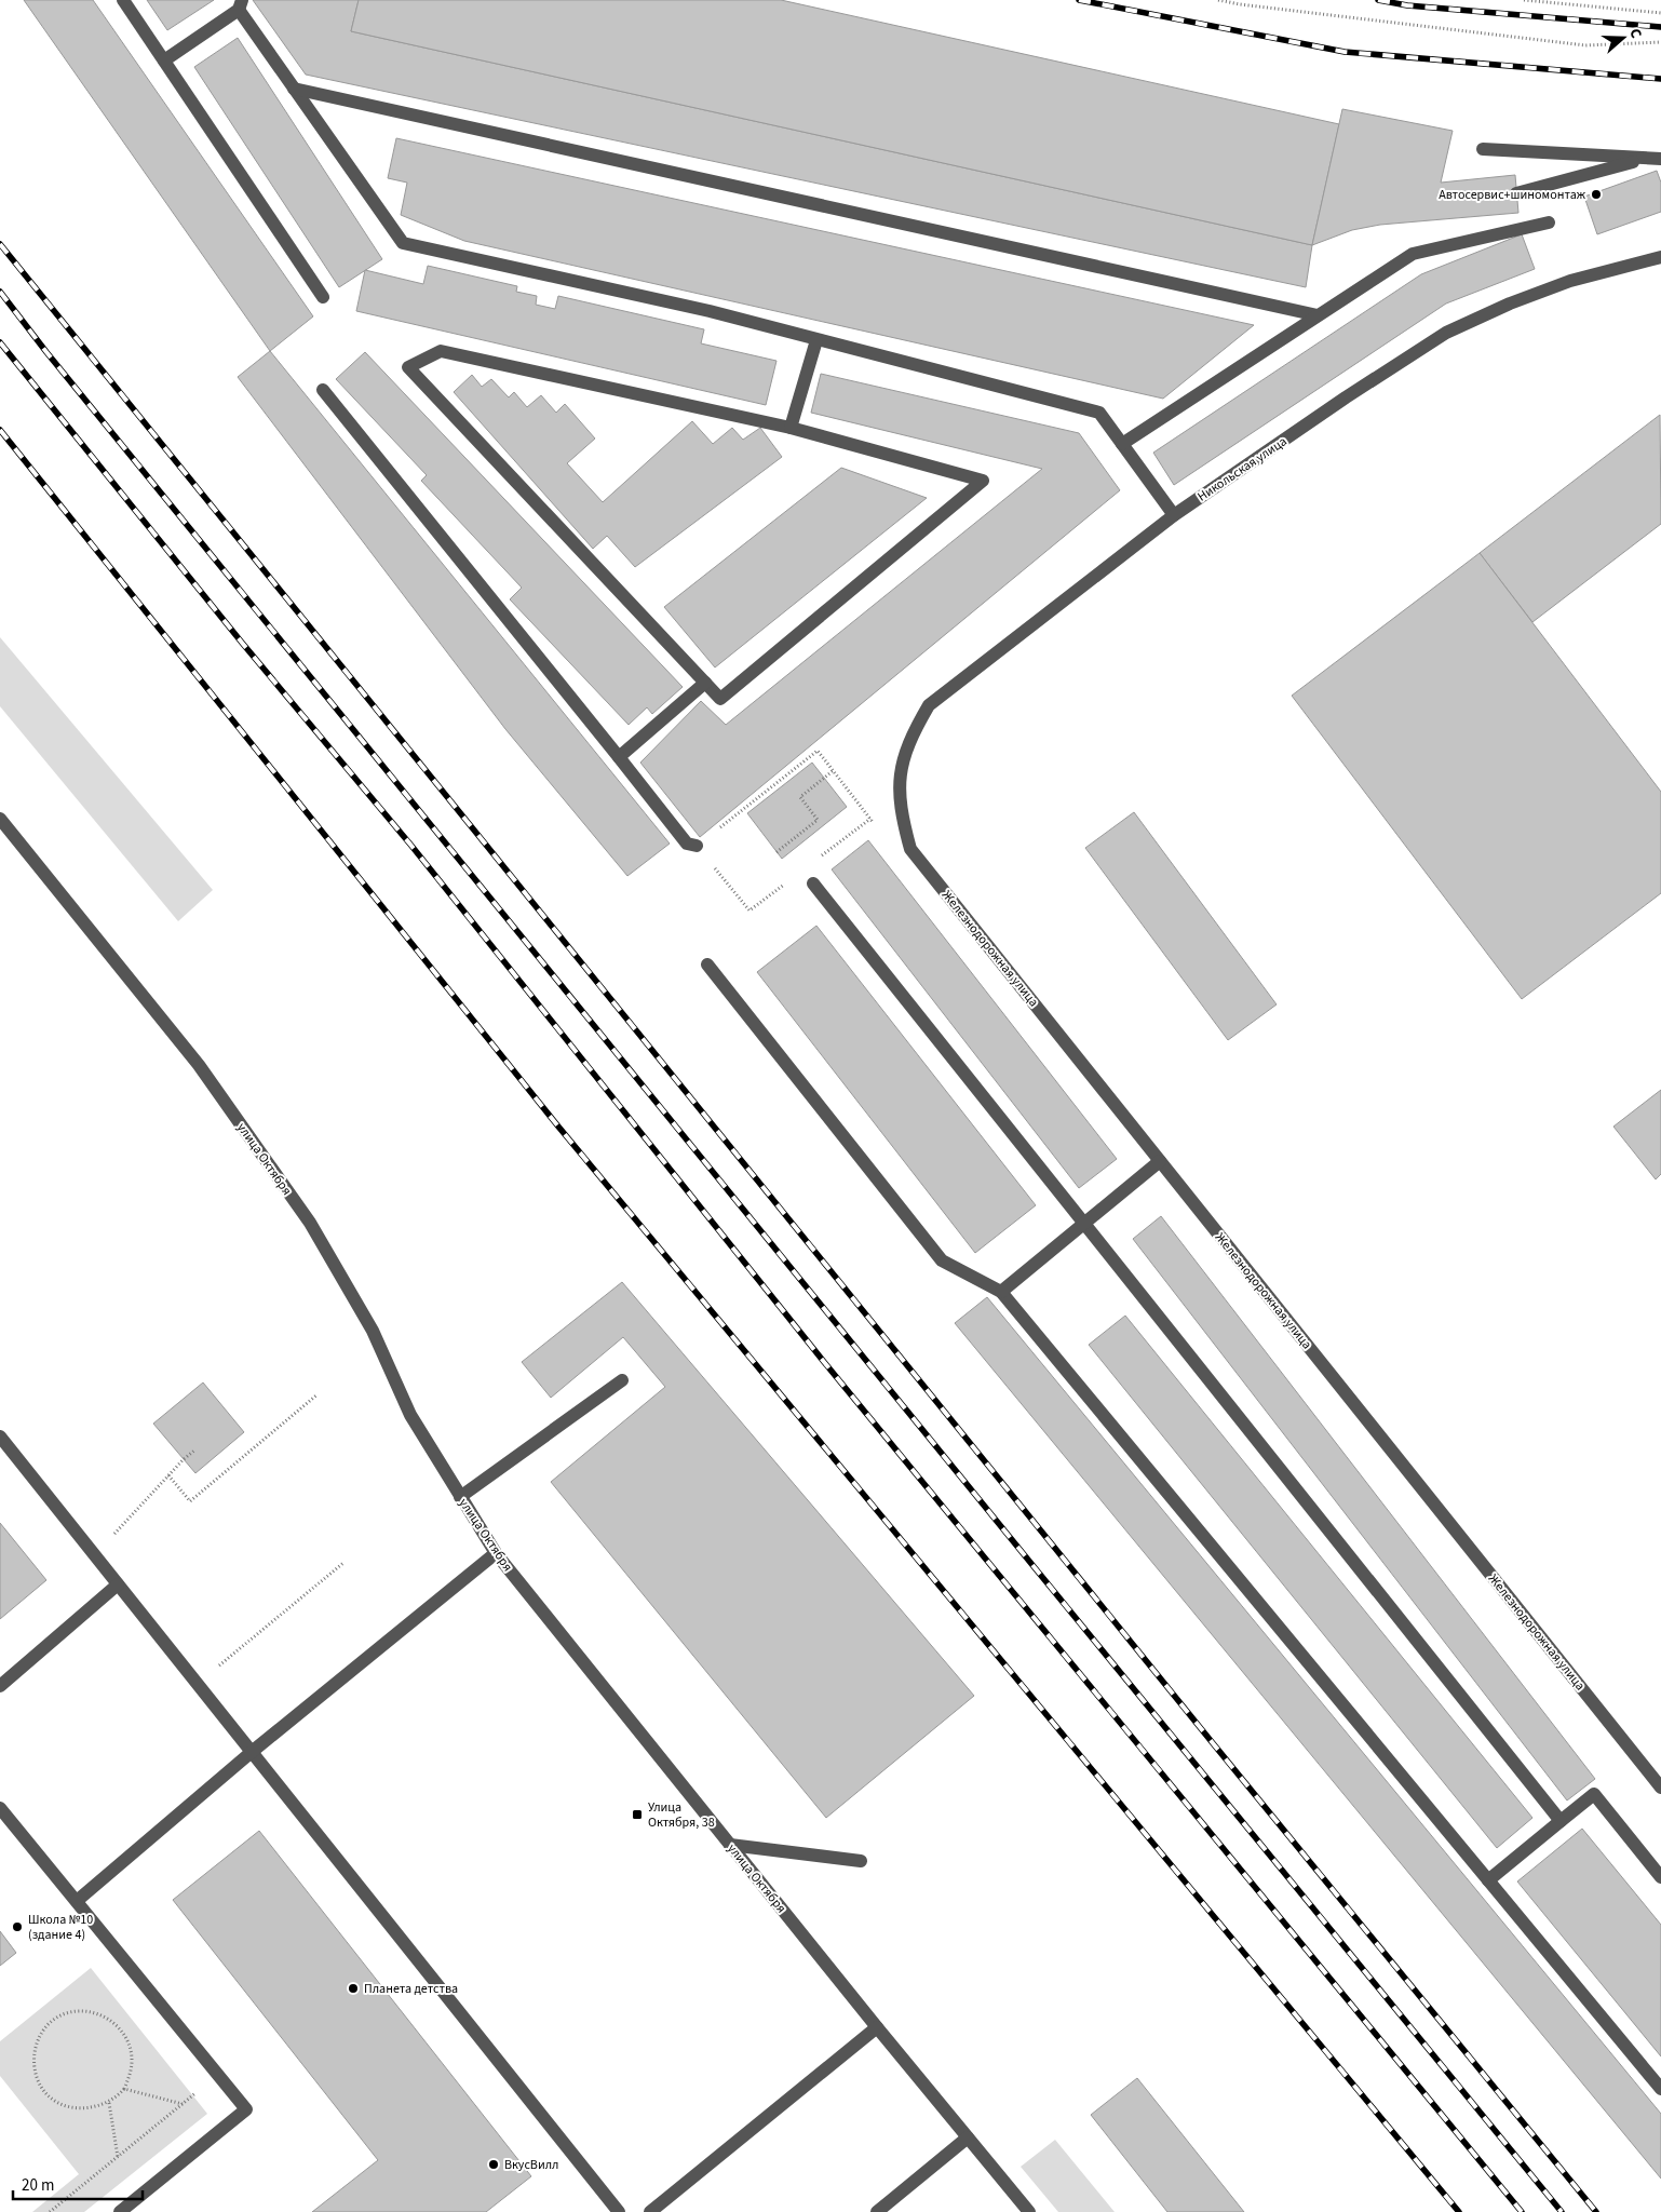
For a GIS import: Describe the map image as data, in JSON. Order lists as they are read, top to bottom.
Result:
{
  "streets": {
    "street": ["Никольская улица", "Железнодорожная улица", "улица Октября"]
  },
  "crossings": [
    ["Никольская улица", "Железнодорожная улица"]
  ],
  "places": {
    "other": [
      "Автосервис+шиномонтаж",
      "Школа №10 (здание 4)",
      "Планета детства",
      "ВкусВилл"
    ],
    "transit": ["Улица Октября, 38"]
  },
  "scale_bar": "20 m",
  "north": "right"
}
